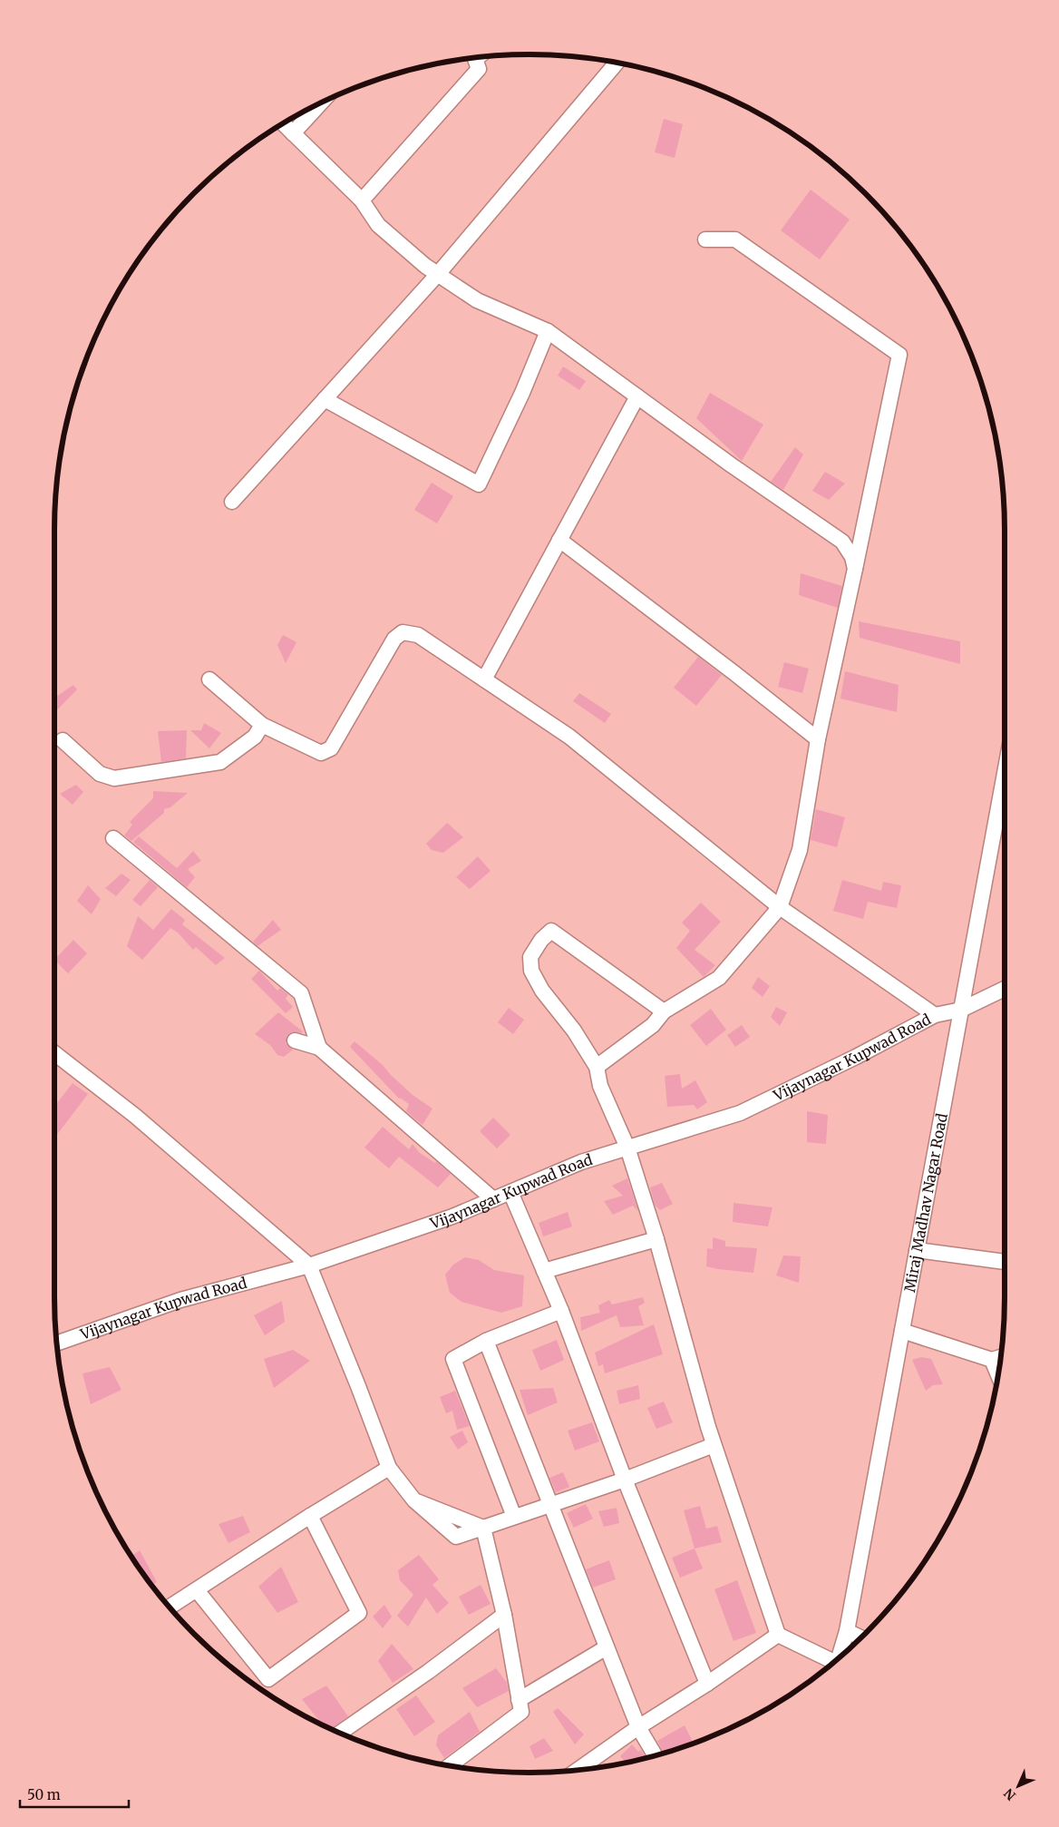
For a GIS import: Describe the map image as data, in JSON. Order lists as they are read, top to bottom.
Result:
{
  "streets": {
    "street": ["Vijaynagar Kupwad Road", "Miraj Madhav Nagar Road"]
  },
  "crossings": [
    ["Vijaynagar Kupwad Road", "Miraj Madhav Nagar Road"]
  ],
  "scale_bar": "50 m",
  "north": "bottom left"
}
